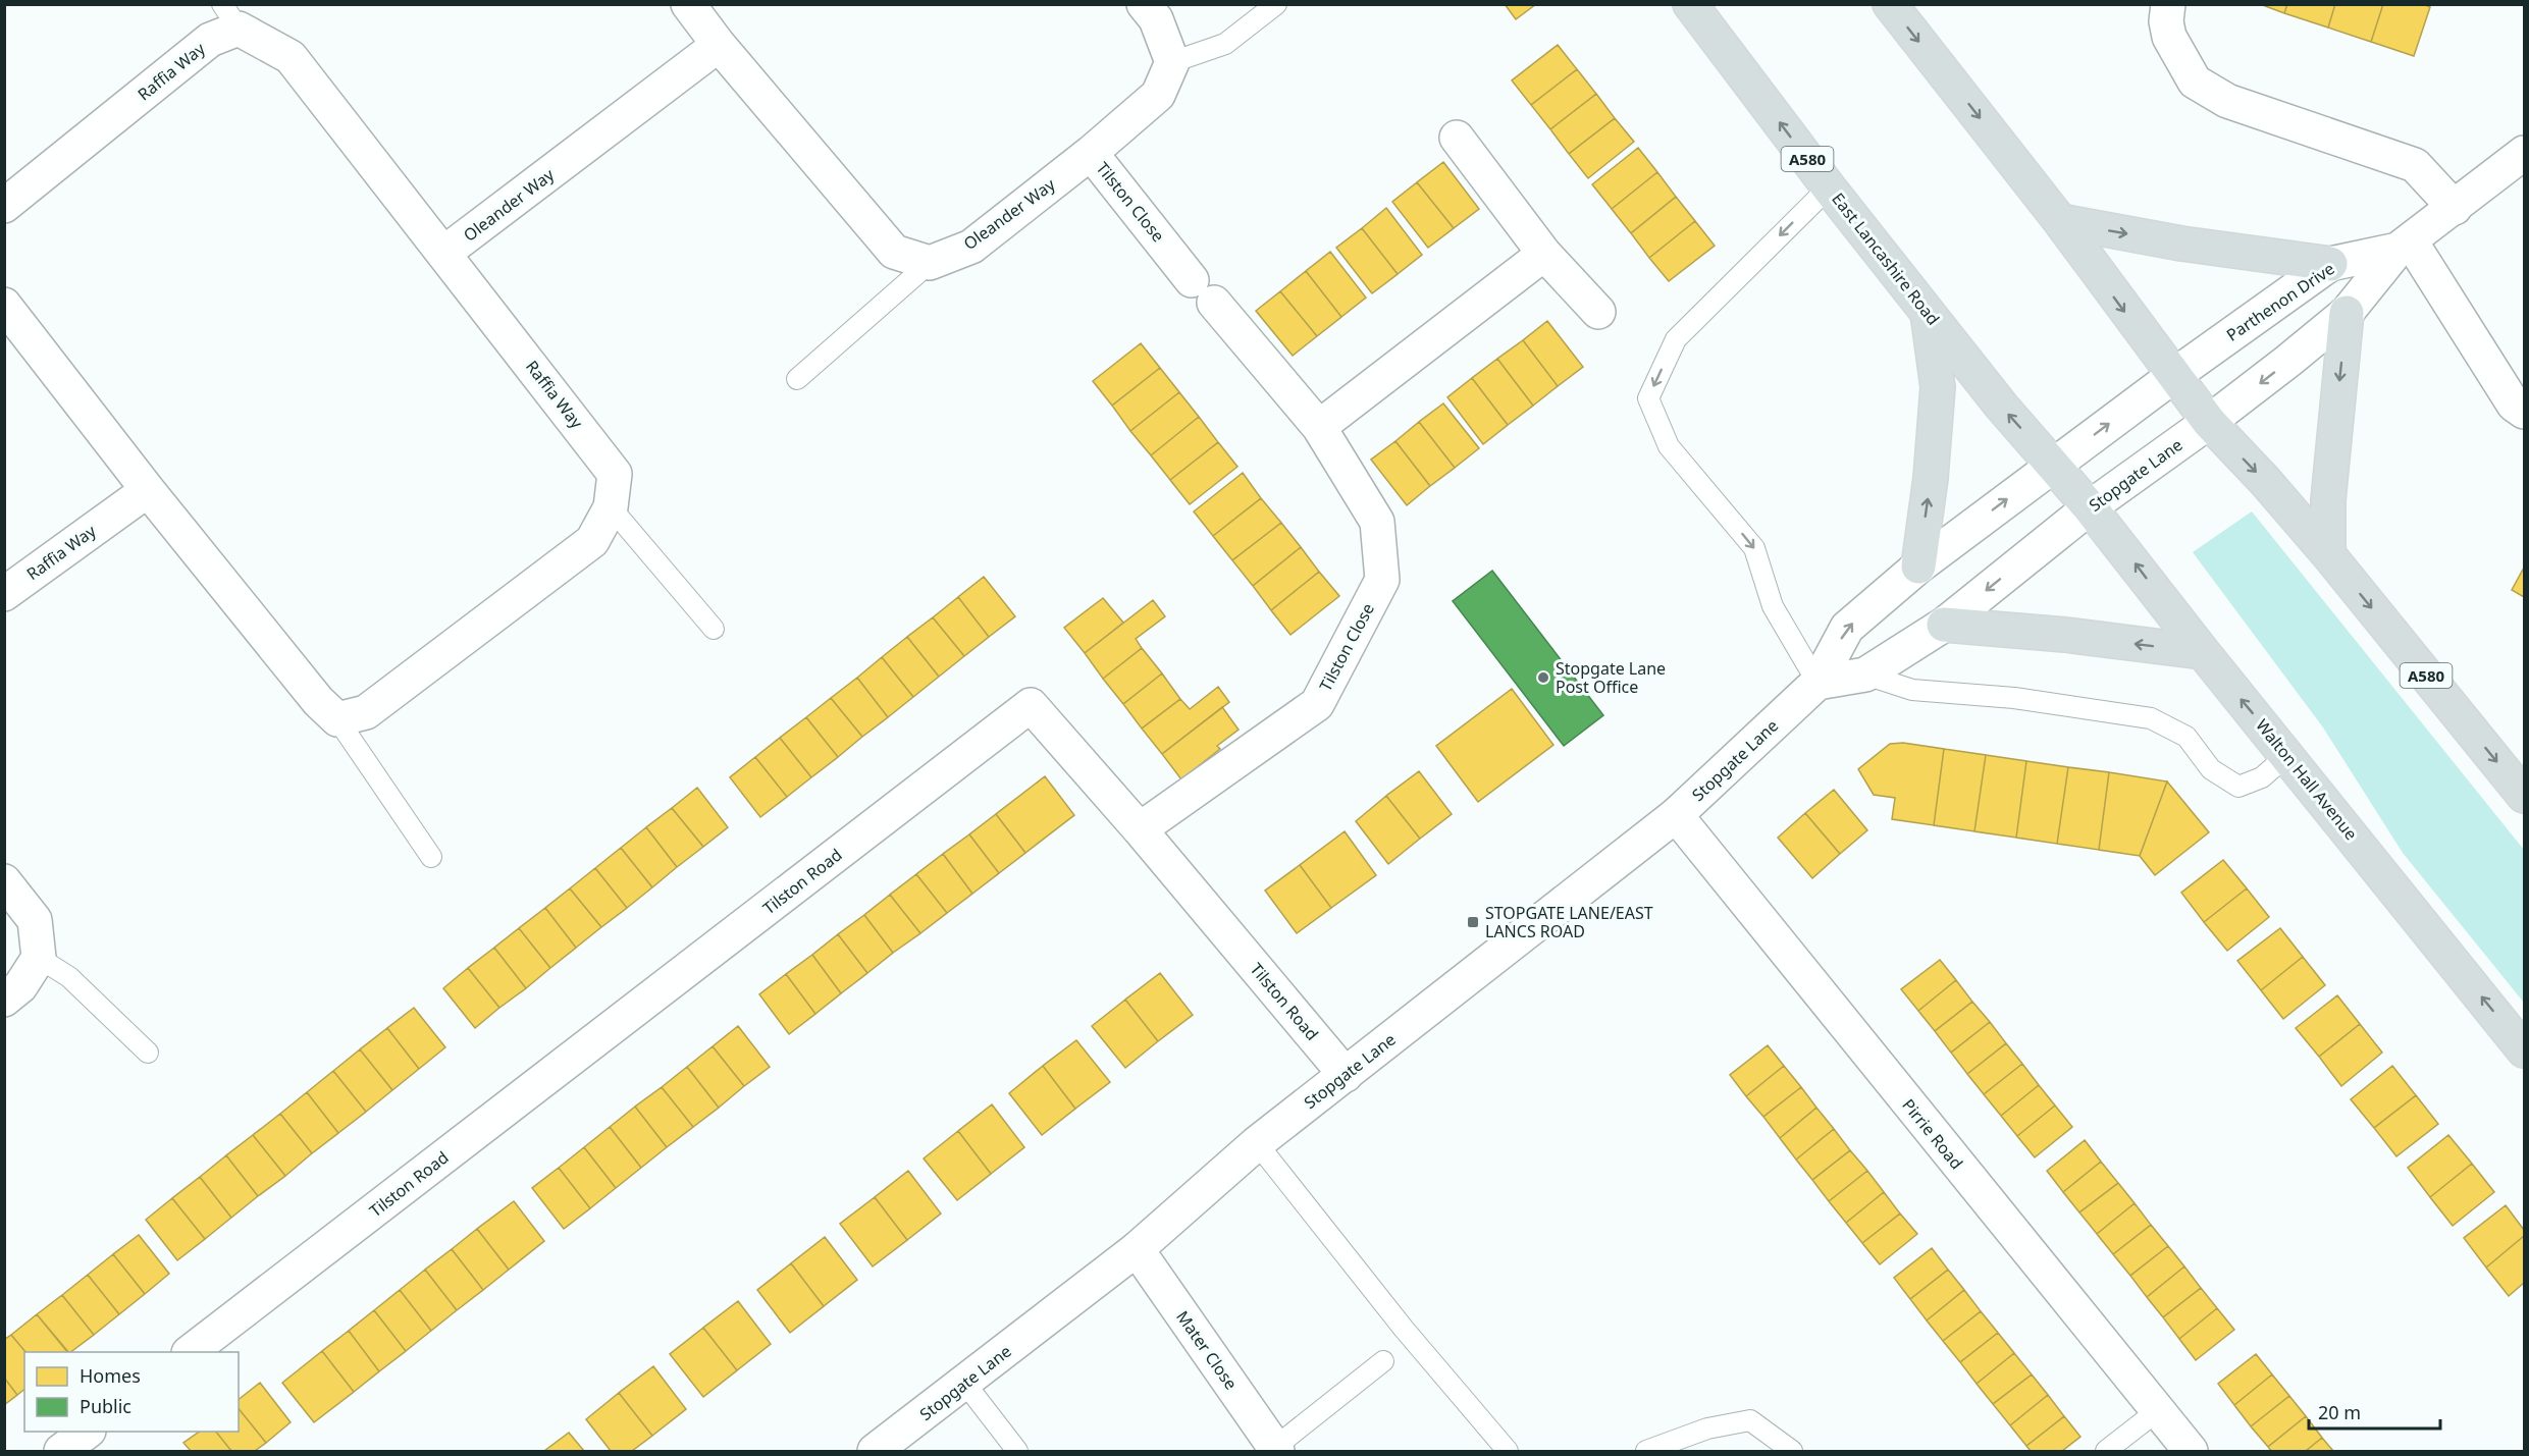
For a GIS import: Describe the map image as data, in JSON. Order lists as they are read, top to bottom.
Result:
{
  "streets": {
    "highway": ["A580", "East Lancashire Road", "Walton Hall Avenue"],
    "street": [
      "Raffia Way",
      "Tilston Close",
      "Oleander Way",
      "Parthenon Drive",
      "Stopgate Lane",
      "Tilston Road",
      "Pirrie Road",
      "Mater Close"
    ]
  },
  "crossings": [
    ["Raffia Way", "Oleander Way"],
    ["A580", "Parthenon Drive"],
    ["A580", "Stopgate Lane"],
    ["Tilston Close", "Oleander Way"],
    ["Tilston Close", "Tilston Road"],
    ["East Lancashire Road", "Stopgate Lane"],
    ["East Lancashire Road", "Walton Hall Avenue"],
    ["Parthenon Drive", "Stopgate Lane"],
    ["Stopgate Lane", "Walton Hall Avenue"],
    ["Stopgate Lane", "Tilston Road"],
    ["Stopgate Lane", "Pirrie Road"],
    ["Stopgate Lane", "Mater Close"]
  ],
  "places": {
    "other": ["Stopgate Lane Post Office"],
    "transit": ["STOPGATE LANE/EAST LANCS ROAD"]
  },
  "legend": ["Homes", "Public"],
  "scale_bar": "20 m"
}
